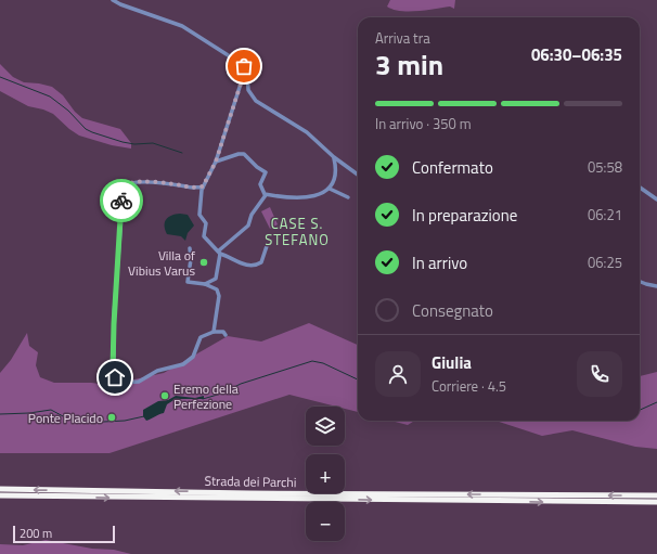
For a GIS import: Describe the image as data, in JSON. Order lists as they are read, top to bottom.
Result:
{
  "streets": {
    "highway": ["Strada dei Parchi"]
  },
  "districts": ["CASE S. STEFANO"],
  "places": ["Villa of Vibius Varus", "Eremo della Perfezione", "Ponte Placido"],
  "scale_bar": "200 m",
  "page": {
    "heading": ["3 min", "Arriva tra", "06:30–06:35"],
    "panel": ["Giulia", "Corriere · 4.5"],
    "bar": "In arrivo · 350 m",
    "list": [
      ["Confermato", "05:58"],
      ["In preparazione", "06:21"],
      ["In arrivo", "06:25"],
      "Consegnato"
    ],
    "map_buttons": ["+", "−"],
    "scale": "200 m"
  }
}
